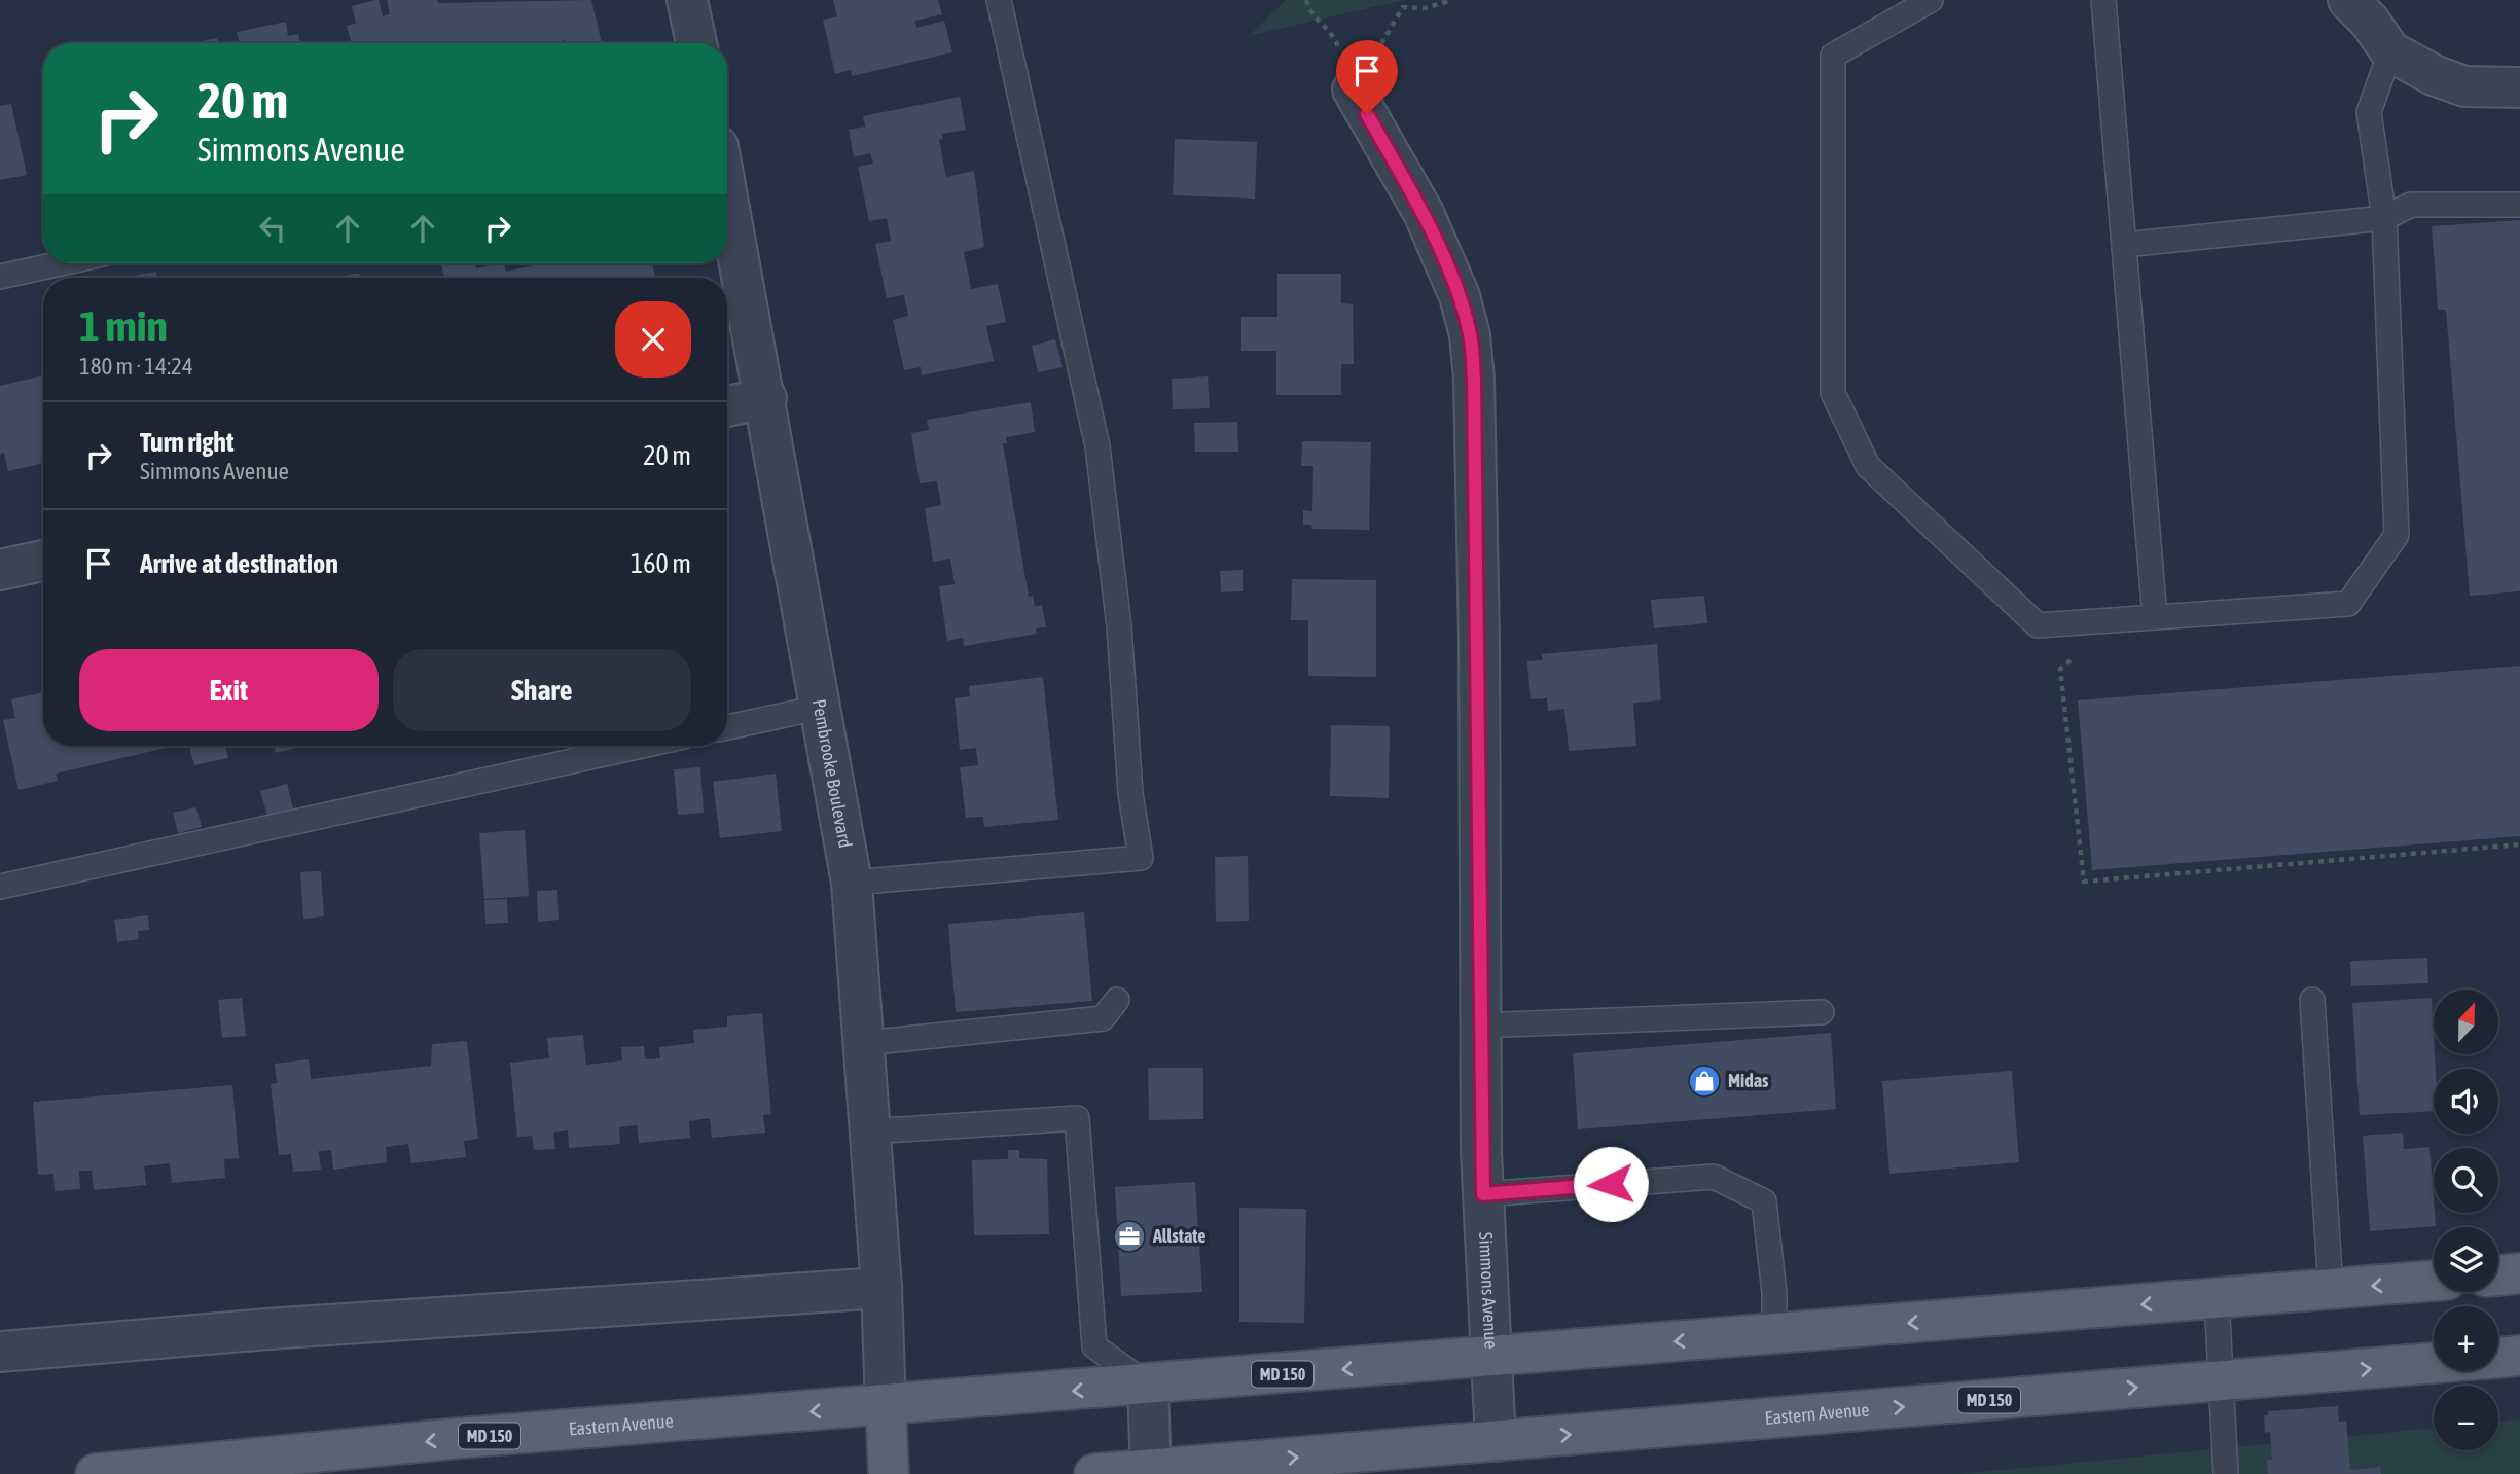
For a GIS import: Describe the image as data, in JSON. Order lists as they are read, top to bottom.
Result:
{
  "streets": {
    "main road": ["MD 150", "Eastern Avenue"],
    "street": ["Pembrooke Boulevard", "Simmons Avenue"]
  },
  "crossings": [
    ["Pembrooke Boulevard", "Eastern Avenue"],
    ["Simmons Avenue", "Eastern Avenue"]
  ],
  "places": {
    "shop": ["Midas"],
    "office": ["Allstate"]
  },
  "north": "top",
  "page": {
    "turn": ["20 m", "Simmons Avenue"],
    "heading": ["1 min", "180 m · 14:24"],
    "list": [
      {
        "name": "Turn right",
        "note": "Simmons Avenue",
        "value": "20 m"
      },
      {
        "name": "Arrive at destination",
        "value": "160 m"
      }
    ],
    "buttons": ["Exit", "Share"],
    "map_buttons": ["+", "−"]
  }
}
